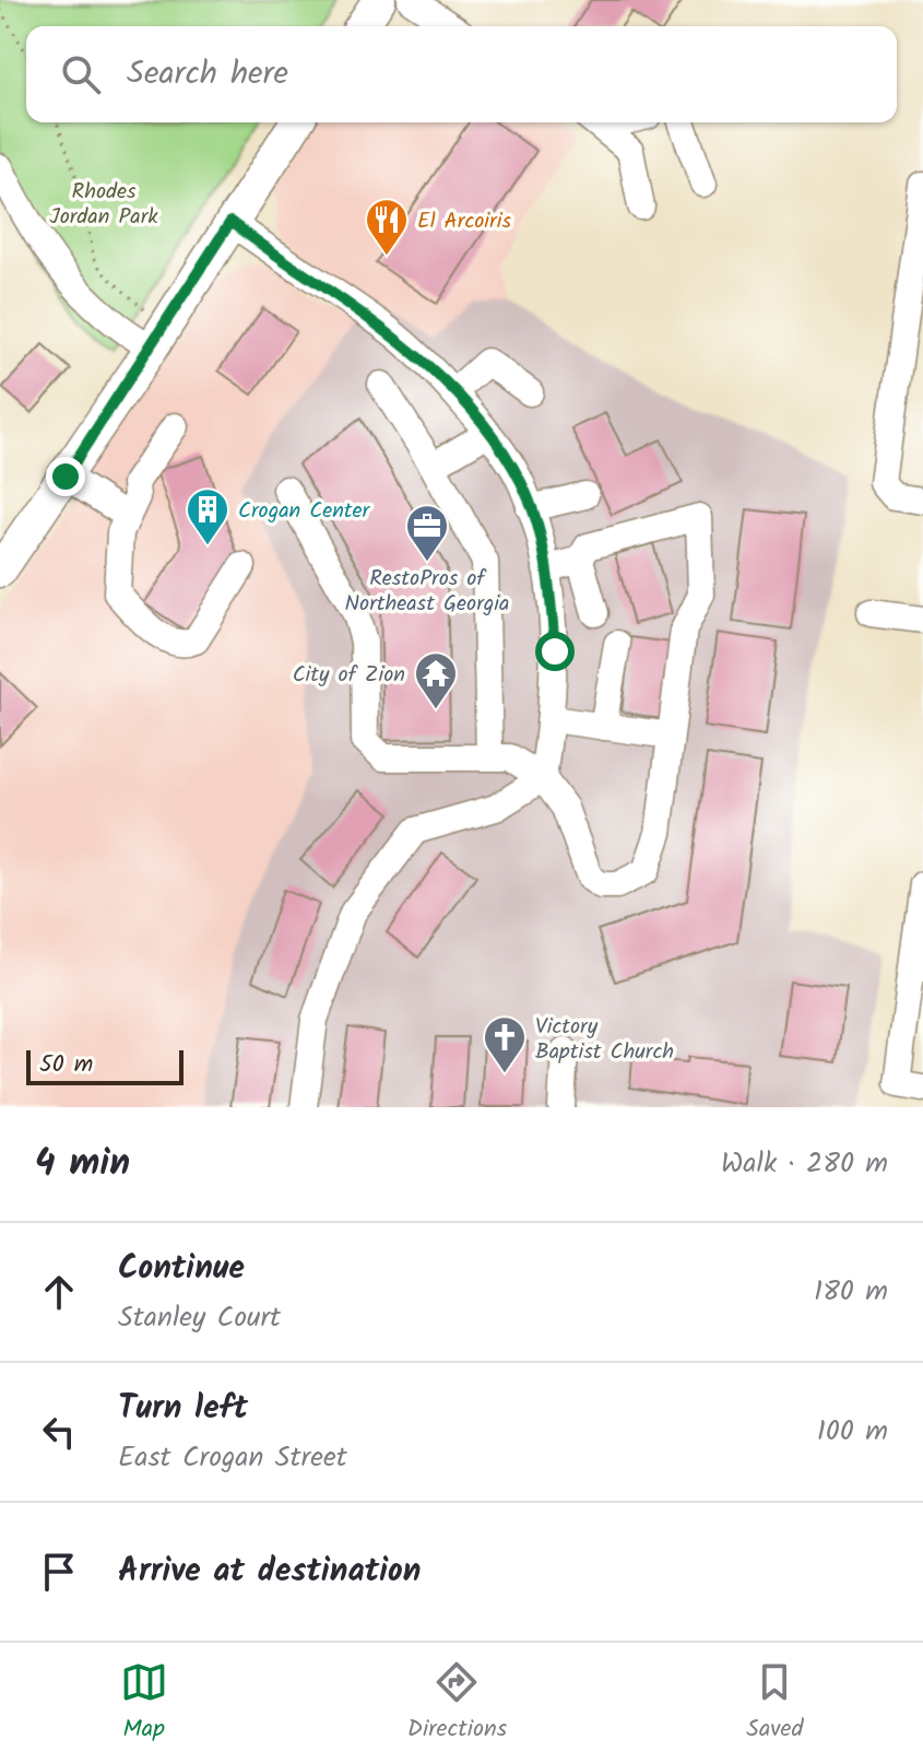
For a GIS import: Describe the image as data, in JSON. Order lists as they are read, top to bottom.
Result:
{
  "parks": ["Rhodes Jordan Park"],
  "places": {
    "restaurant": ["El Arcoiris"],
    "building": ["Crogan Center"],
    "office": ["RestoPros of Northeast Georgia"],
    "temple": ["City of Zion"],
    "church": ["Victory Baptist Church"]
  },
  "scale_bar": "50 m",
  "page": {
    "search": "Search here",
    "scale": "50 m",
    "heading": ["4 min", "Walk · 280 m"],
    "list": [
      ["Continue", "Stanley Court", "180 m"],
      ["Turn left", "East Crogan Street", "100 m"],
      "Arrive at destination"
    ],
    "nav": ["Map", "Directions", "Saved"]
  }
}
